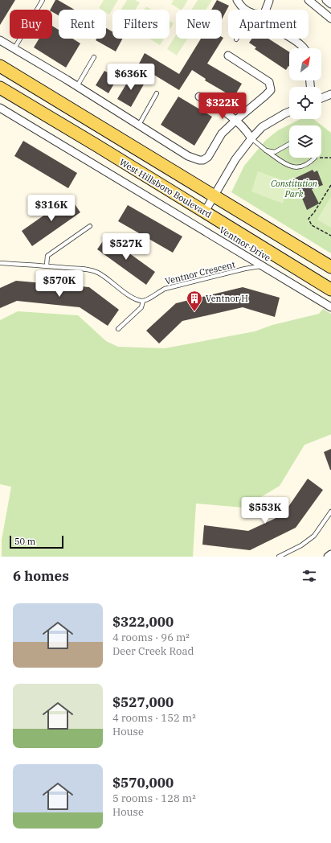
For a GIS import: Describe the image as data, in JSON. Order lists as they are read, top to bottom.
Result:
{
  "streets": {
    "main road": ["West Hillsboro Boulevard"],
    "street": ["Ventnor Drive"],
    "lane": ["Ventnor Crescent"]
  },
  "crossings": [
    ["Ventnor Drive", "Ventnor Crescent"]
  ],
  "parks": ["Constitution Park"],
  "places": {
    "building": ["Ventnor H"]
  },
  "scale_bar": "50 m",
  "north": "top right",
  "page": {
    "chip": [
      "Buy",
      "Rent",
      "Filters",
      "New",
      "Apartment"
    ],
    "price": [
      "$636K",
      "$322K",
      "$316K",
      "$527K",
      "$570K",
      "$553K"
    ],
    "scale": "50 m",
    "heading": "6 homes",
    "list": [
      {
        "name": "$322,000",
        "note": "4 rooms · 96 m² · Deer Creek Road"
      },
      {
        "name": "$527,000",
        "note": "4 rooms · 152 m² · House"
      },
      {
        "name": "$570,000",
        "note": "5 rooms · 128 m² · House"
      }
    ]
  }
}
